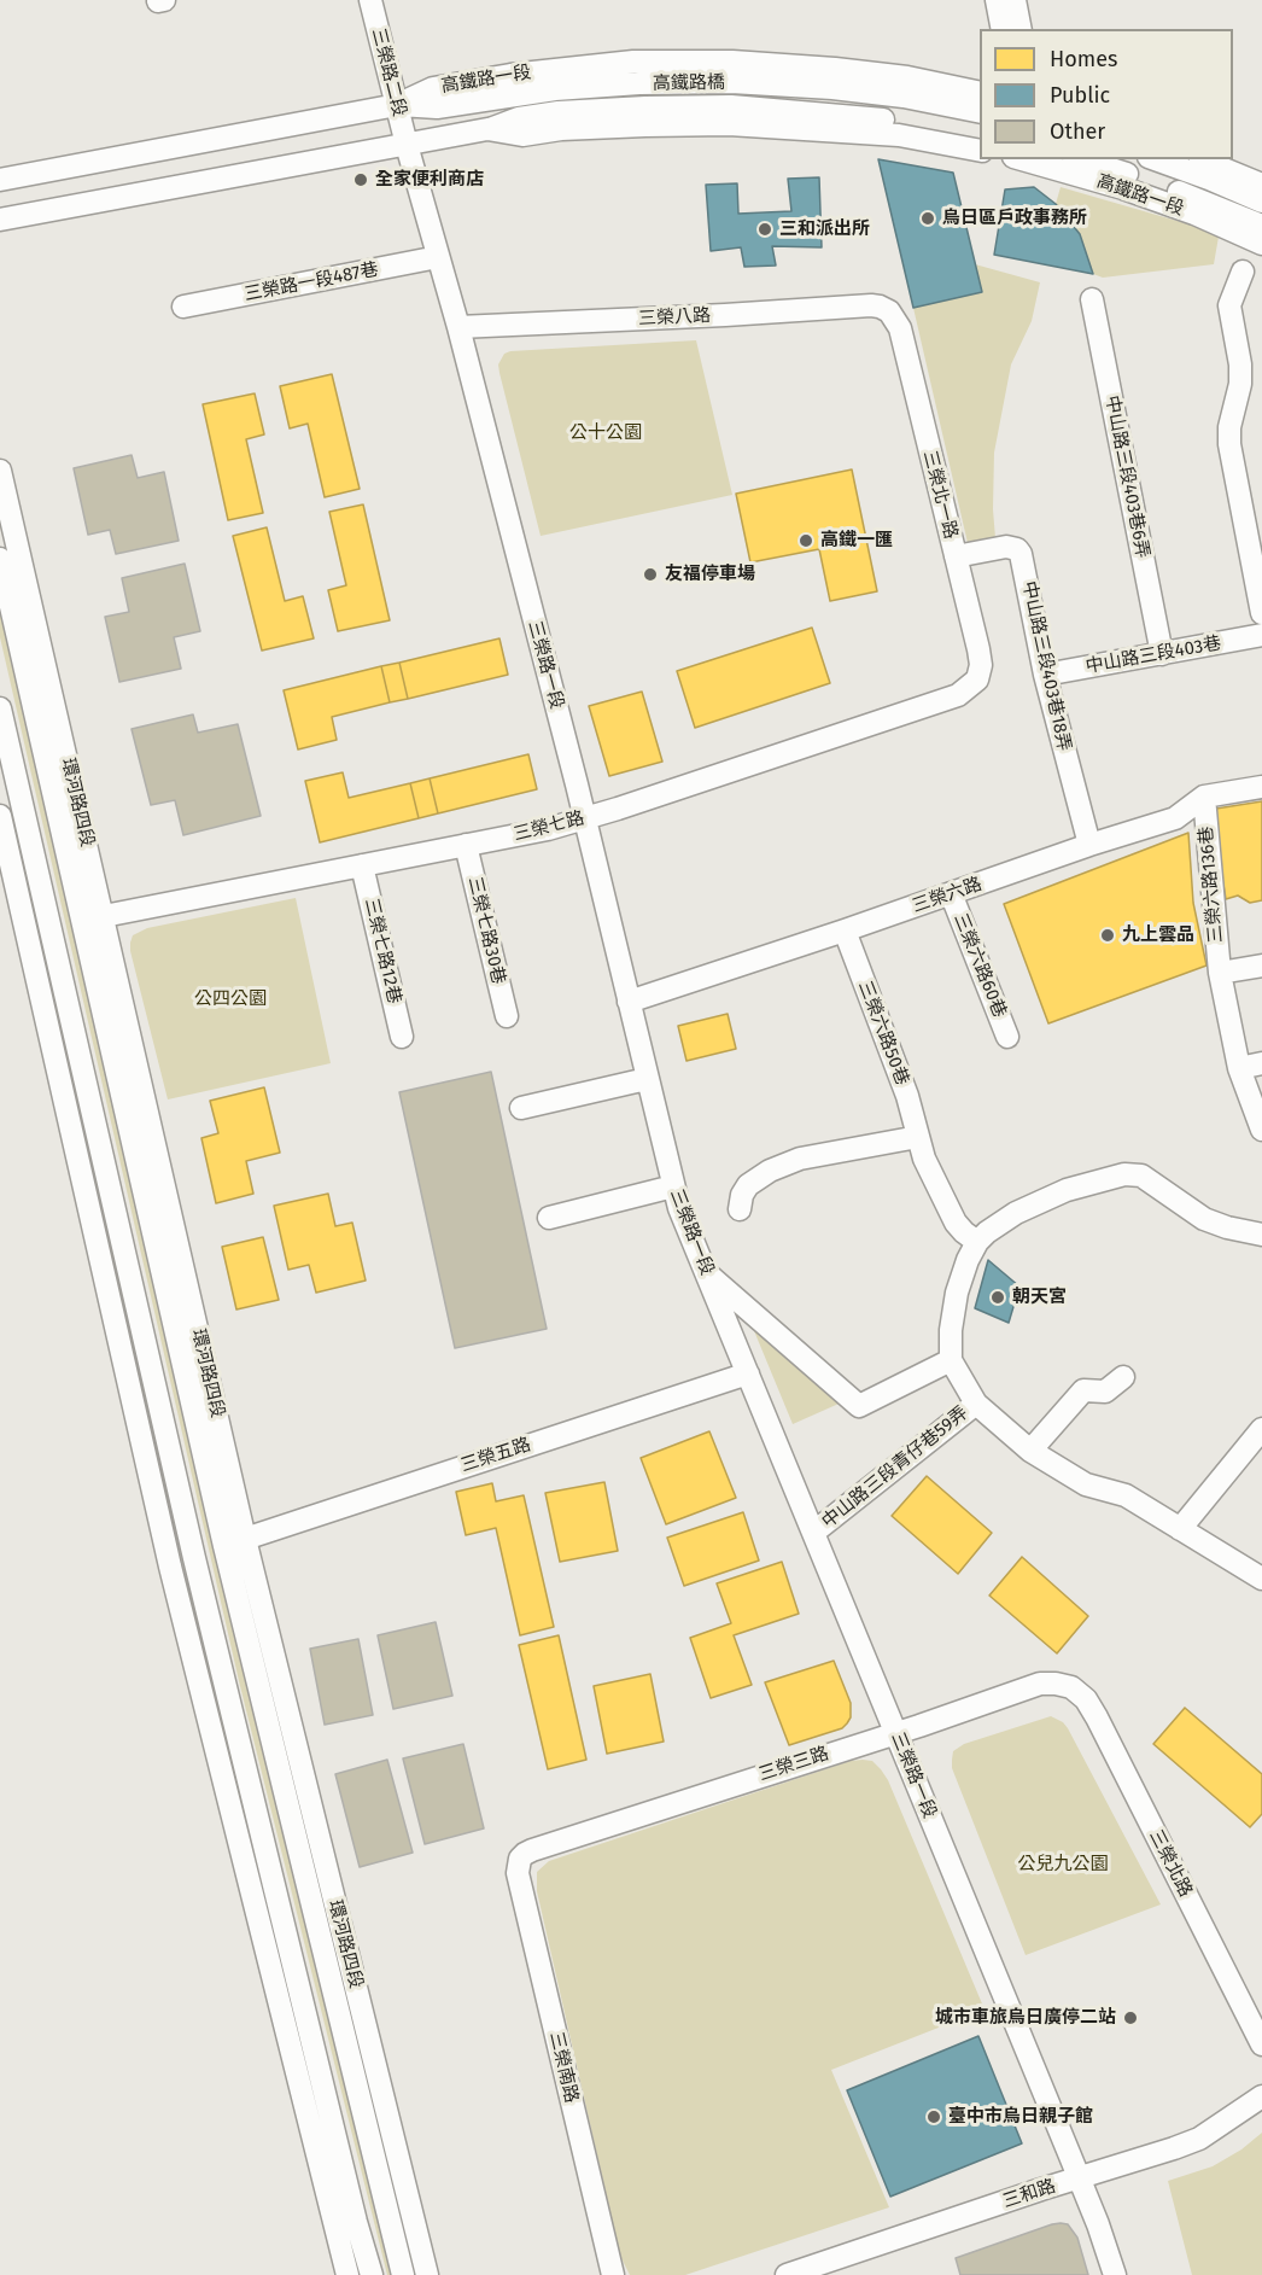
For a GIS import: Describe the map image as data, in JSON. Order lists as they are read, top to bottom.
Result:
{
  "streets": {
    "street": [
      "三榮路二段",
      "高鐵路一段",
      "高鐵路橋",
      "三榮路一段487巷",
      "三榮八路",
      "中山路三段403巷6弄",
      "三榮北一路",
      "中山路三段403巷",
      "三榮路一段",
      "中山路三段403巷18弄",
      "環河路四段",
      "三榮七路",
      "三榮六路136巷",
      "三榮六路",
      "三榮七路30巷",
      "三榮七路12巷",
      "三榮六路60巷",
      "三榮六路50巷",
      "三榮五路",
      "中山路三段青仔巷59弄",
      "三榮三路",
      "三榮北路",
      "三榮南路",
      "三和路"
    ]
  },
  "crossings": [
    ["三榮路二段", "高鐵路一段"],
    ["三榮路二段", "高鐵路橋"],
    ["三榮路二段", "三榮路一段"],
    ["高鐵路一段", "高鐵路橋"],
    ["三榮路一段487巷", "三榮路一段"],
    ["三榮八路", "三榮北一路"],
    ["三榮八路", "三榮路一段"],
    ["中山路三段403巷6弄", "中山路三段403巷"],
    ["三榮北一路", "中山路三段403巷18弄"],
    ["三榮北一路", "三榮七路"],
    ["中山路三段403巷", "中山路三段403巷18弄"],
    ["三榮路一段", "三榮七路"],
    ["三榮路一段", "三榮六路"],
    ["三榮路一段", "三榮五路"],
    ["三榮路一段", "中山路三段青仔巷59弄"],
    ["三榮路一段", "三榮三路"],
    ["三榮路一段", "三和路"],
    ["中山路三段403巷18弄", "三榮六路"],
    ["環河路四段", "三榮七路"],
    ["環河路四段", "三榮五路"],
    ["三榮七路", "三榮七路30巷"],
    ["三榮七路", "三榮七路12巷"],
    ["三榮六路136巷", "三榮六路"],
    ["三榮六路", "三榮六路60巷"],
    ["三榮六路", "三榮六路50巷"],
    ["三榮三路", "三榮北路"],
    ["三榮三路", "三榮南路"]
  ],
  "parks": ["公十公園", "公四公園", "公兒九公園"],
  "places": [
    "全家便利商店",
    "烏日區戶政事務所",
    "三和派出所",
    "高鐵一匯",
    "友福停車場",
    "九上雲品",
    "朝天宮",
    "城市車旅烏日廣停二站",
    "臺中市烏日親子館"
  ],
  "legend": ["Homes", "Public", "Other"]
}
